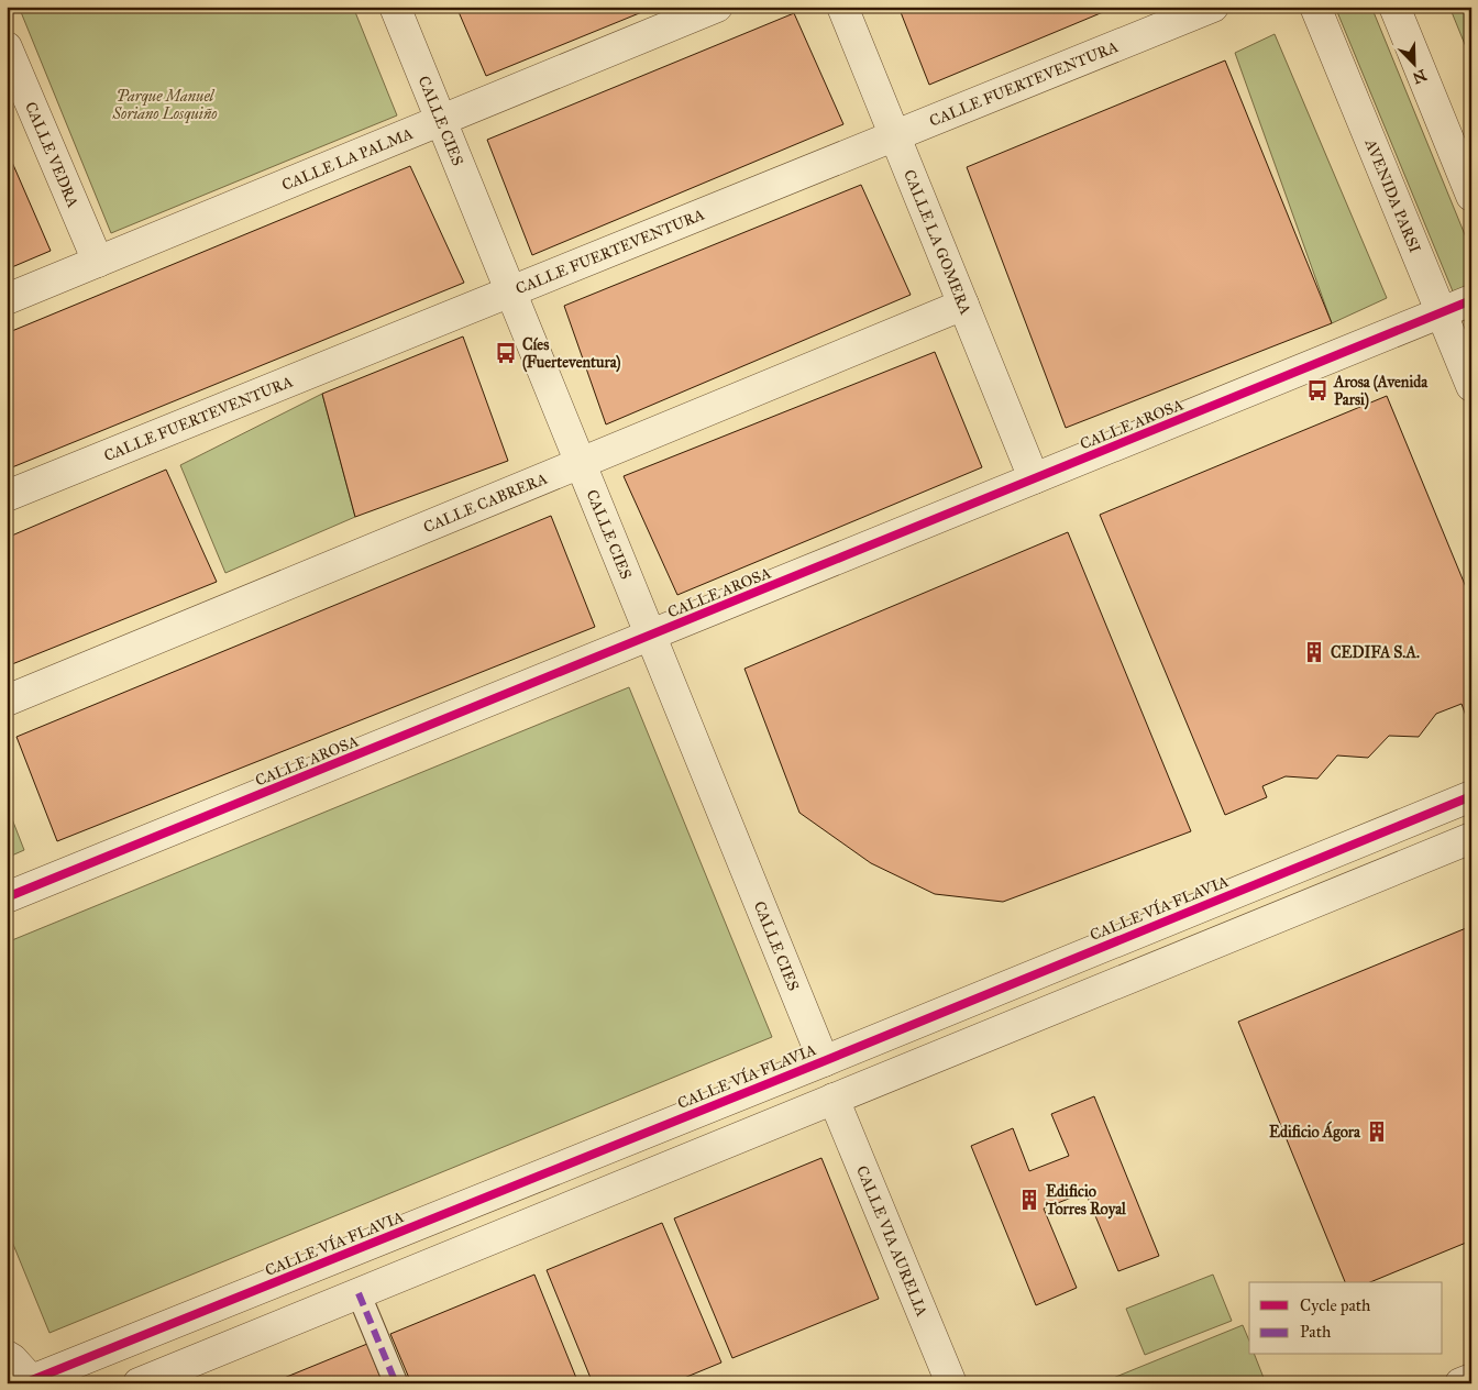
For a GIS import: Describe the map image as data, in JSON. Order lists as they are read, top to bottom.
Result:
{
  "streets": {
    "street": [
      "CALLE FUERTEVENTURA",
      "CALLE CIES",
      "CALLE VEDRA",
      "CALLE LA PALMA",
      "AVENIDA PARSI",
      "CALLE LA GOMERA",
      "CALLE AROSA",
      "CALLE CABRERA",
      "CALLE VÍA FLAVIA",
      "CALLE VIA AURELIA"
    ]
  },
  "crossings": [
    ["CALLE FUERTEVENTURA", "CALLE CIES"],
    ["CALLE FUERTEVENTURA", "CALLE LA GOMERA"],
    ["CALLE CIES", "CALLE LA PALMA"],
    ["CALLE CIES", "CALLE AROSA"],
    ["CALLE CIES", "CALLE CABRERA"],
    ["CALLE CIES", "CALLE VÍA FLAVIA"],
    ["CALLE VEDRA", "CALLE LA PALMA"],
    ["AVENIDA PARSI", "CALLE AROSA"],
    ["CALLE LA GOMERA", "CALLE AROSA"],
    ["CALLE LA GOMERA", "CALLE CABRERA"]
  ],
  "parks": ["Parque Manuel Soriano Losquiño"],
  "places": {
    "bus stop": ["Cíes (Fuerteventura)", "Arosa (Avenida Parsi)"],
    "building": ["CEDIFA S.A.", "Edificio Ágora", "Edificio Torres Royal"]
  },
  "legend": ["Cycle path", "Path"],
  "north": "bottom right"
}
